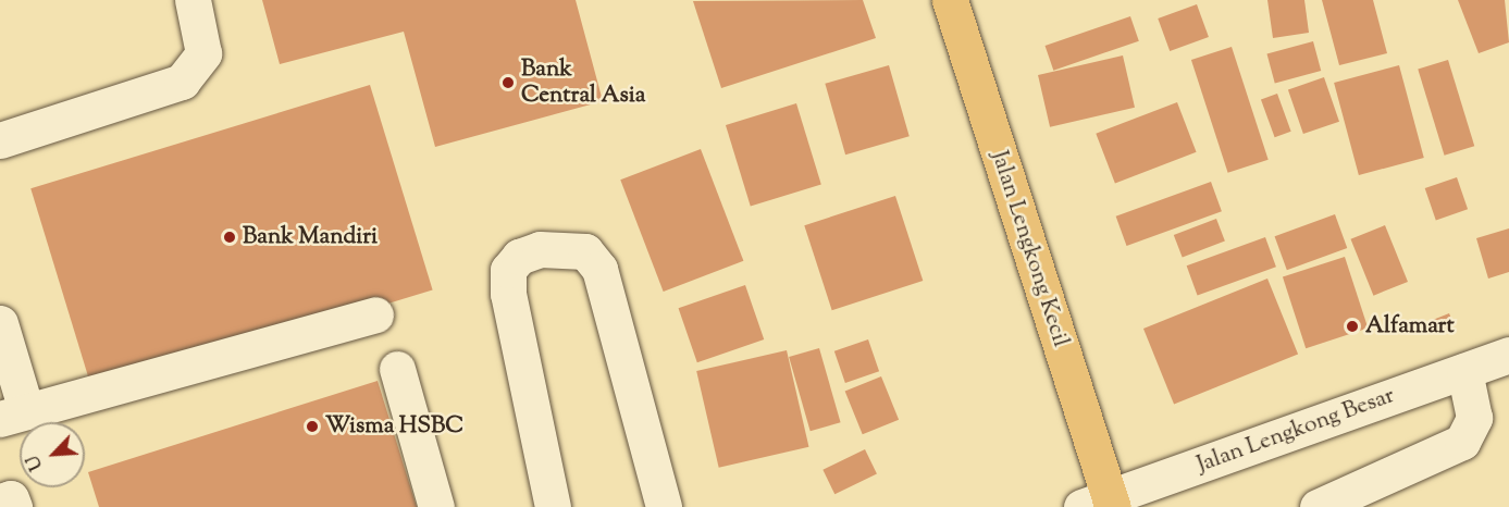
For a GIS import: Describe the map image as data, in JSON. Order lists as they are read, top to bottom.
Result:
{
  "streets": {
    "main road": ["Jalan Lengkong Kecil"],
    "street": ["Jalan Lengkong Besar"]
  },
  "crossings": [
    ["Jalan Lengkong Kecil", "Jalan Lengkong Besar"]
  ],
  "places": [
    "Bank Central Asia",
    "Bank Mandiri",
    "Alfamart",
    "Wisma HSBC"
  ],
  "north": "bottom left"
}
